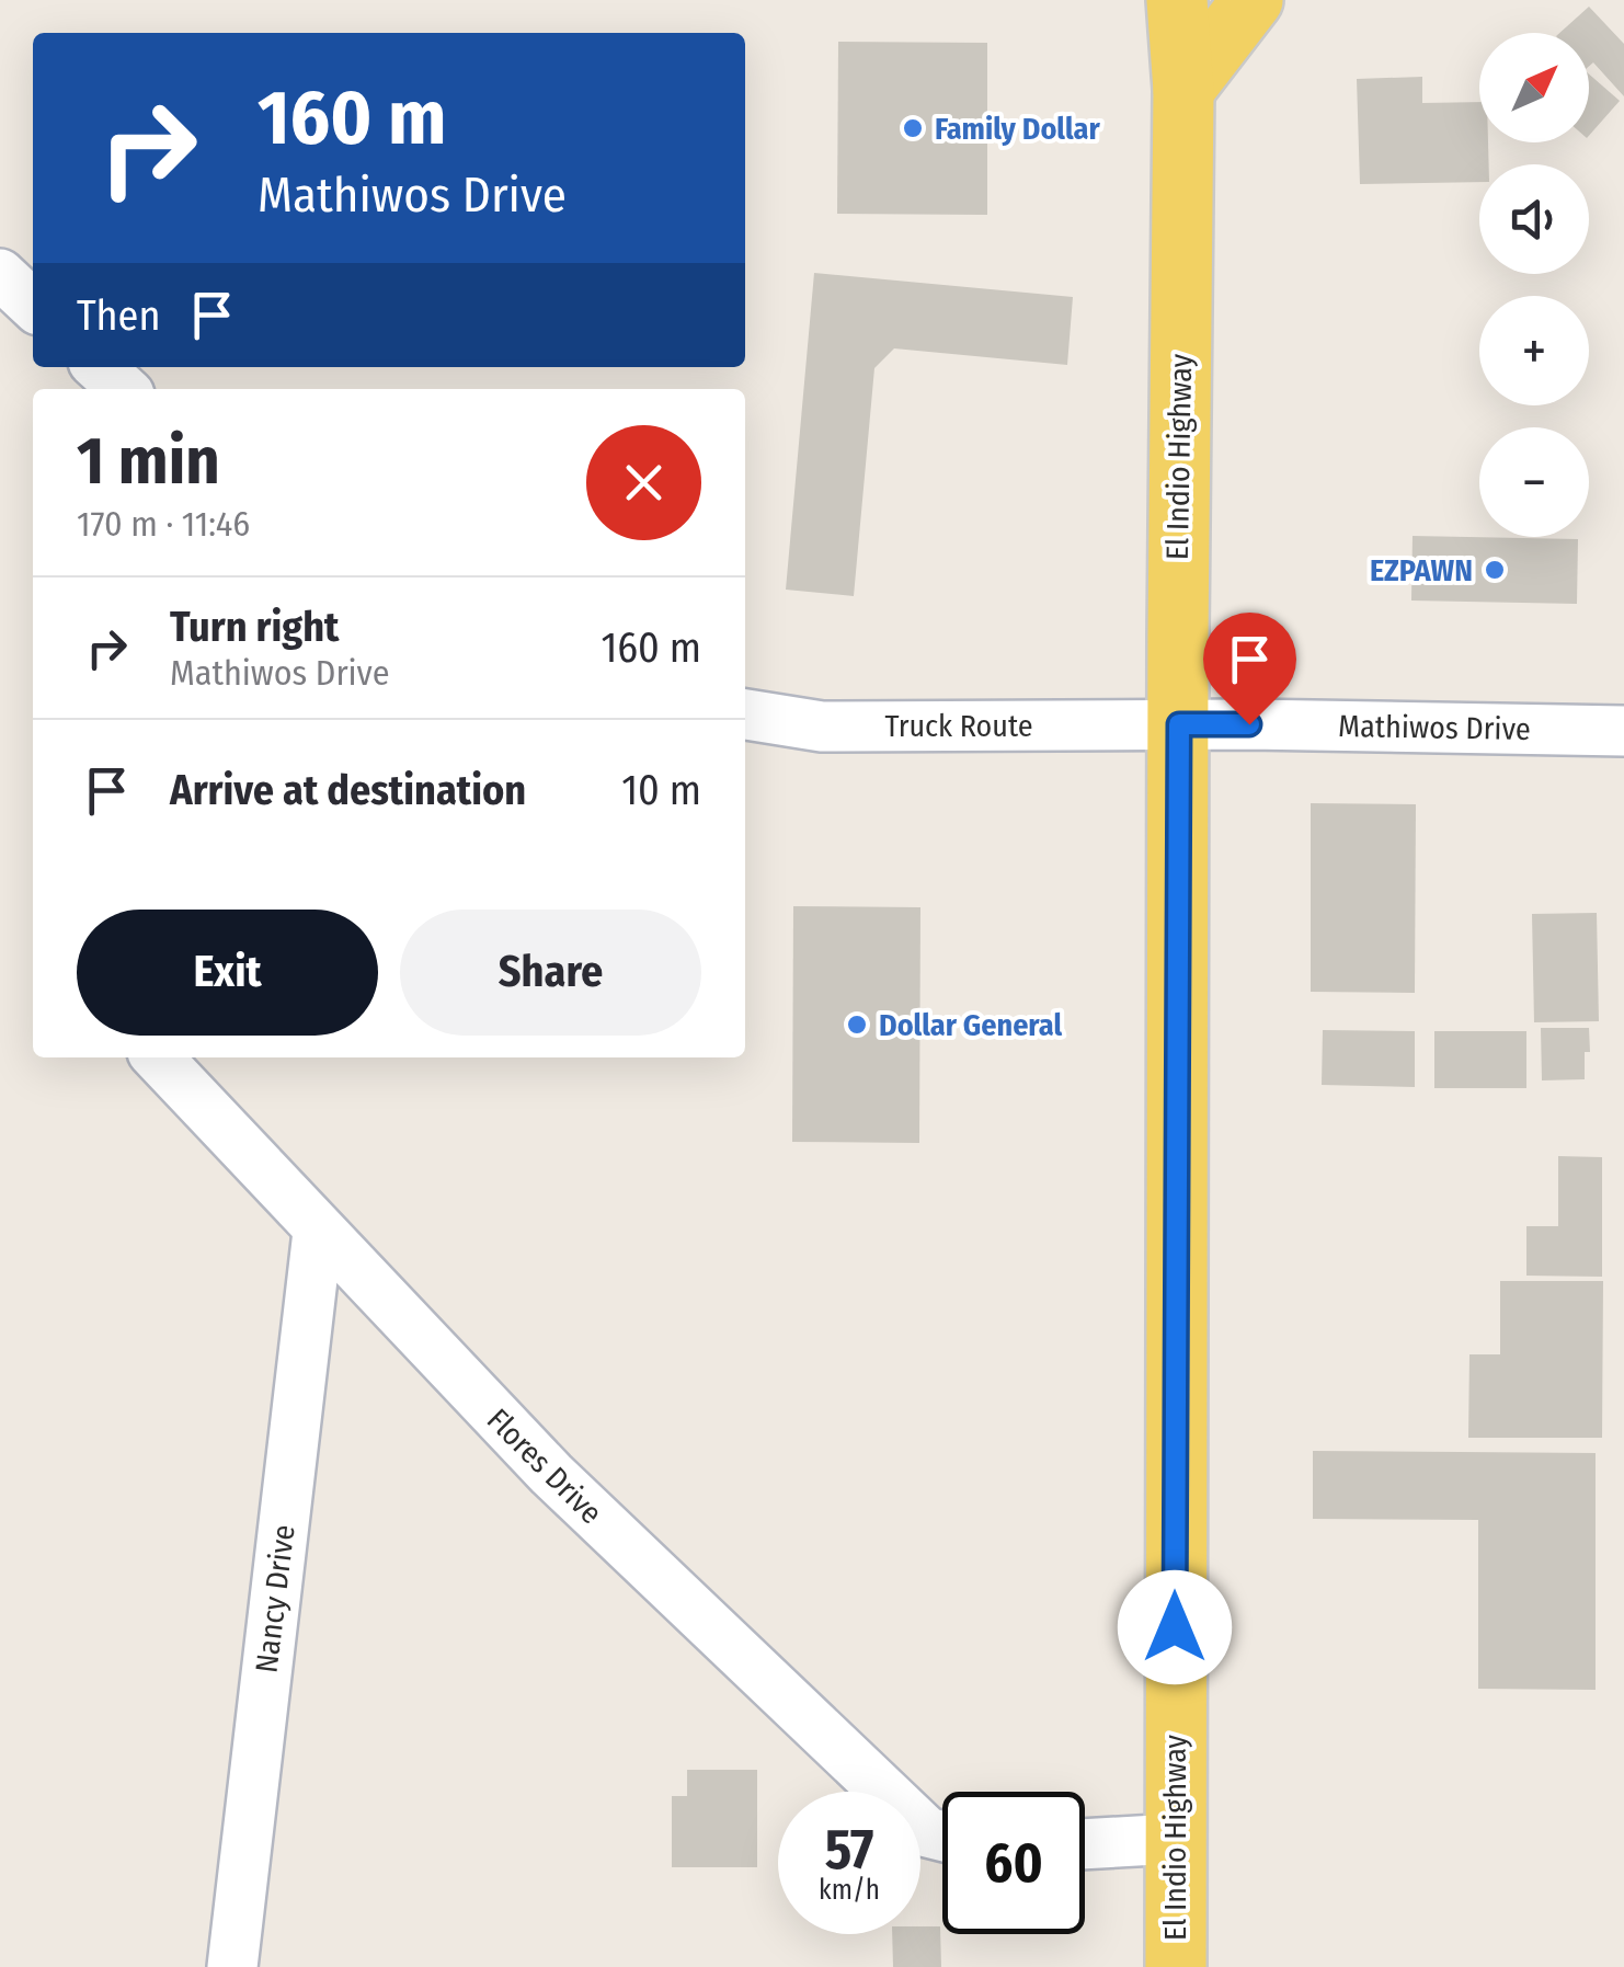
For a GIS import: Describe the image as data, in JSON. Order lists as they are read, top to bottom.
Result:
{
  "streets": {
    "main road": ["El Indio Highway"],
    "street": [
      "Truck Route",
      "Mathiwos Drive",
      "Flores Drive",
      "Nancy Drive"
    ]
  },
  "crossings": [
    ["El Indio Highway", "Truck Route"],
    ["El Indio Highway", "Mathiwos Drive"],
    ["Truck Route", "Mathiwos Drive"],
    ["Flores Drive", "Nancy Drive"]
  ],
  "places": ["Family Dollar", "EZPAWN", "Dollar General"],
  "north": "top right",
  "page": {
    "map_buttons": ["+", "−"],
    "turn": ["160 m", "Mathiwos Drive"],
    "then": "Then",
    "heading": ["1 min", "170 m · 11:46"],
    "list": [
      {
        "name": "Turn right",
        "note": "Mathiwos Drive",
        "value": "160 m"
      },
      {
        "name": "Arrive at destination",
        "value": "10 m"
      }
    ],
    "buttons": ["Exit", "Share"],
    "speed": "57 km/h",
    "limit": "60"
  }
}
